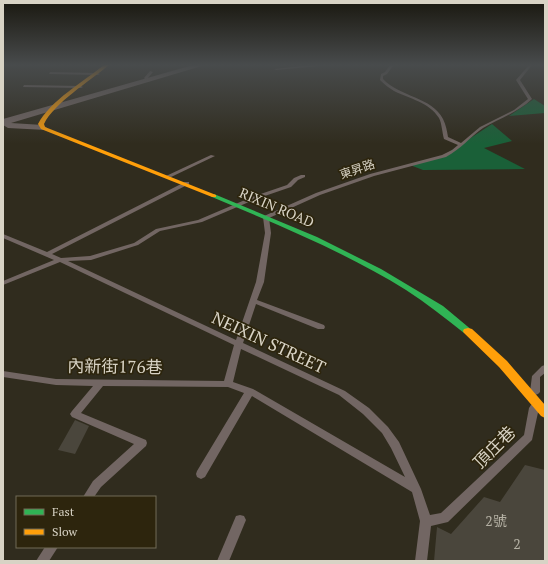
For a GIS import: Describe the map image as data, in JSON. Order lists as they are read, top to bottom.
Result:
{
  "streets": {
    "street": ["RIXIN ROAD"],
    "lane": [
      "東昇路",
      "NEIXIN STREET",
      "內新街176巷",
      "頂庄巷"
    ]
  },
  "crossings": [
    ["東昇路", "RIXIN ROAD"],
    ["RIXIN ROAD", "頂庄巷"],
    ["NEIXIN STREET", "內新街176巷"],
    ["NEIXIN STREET", "頂庄巷"]
  ],
  "house_numbers": ["2號", "2"],
  "legend": ["Fast", "Slow"]
}
